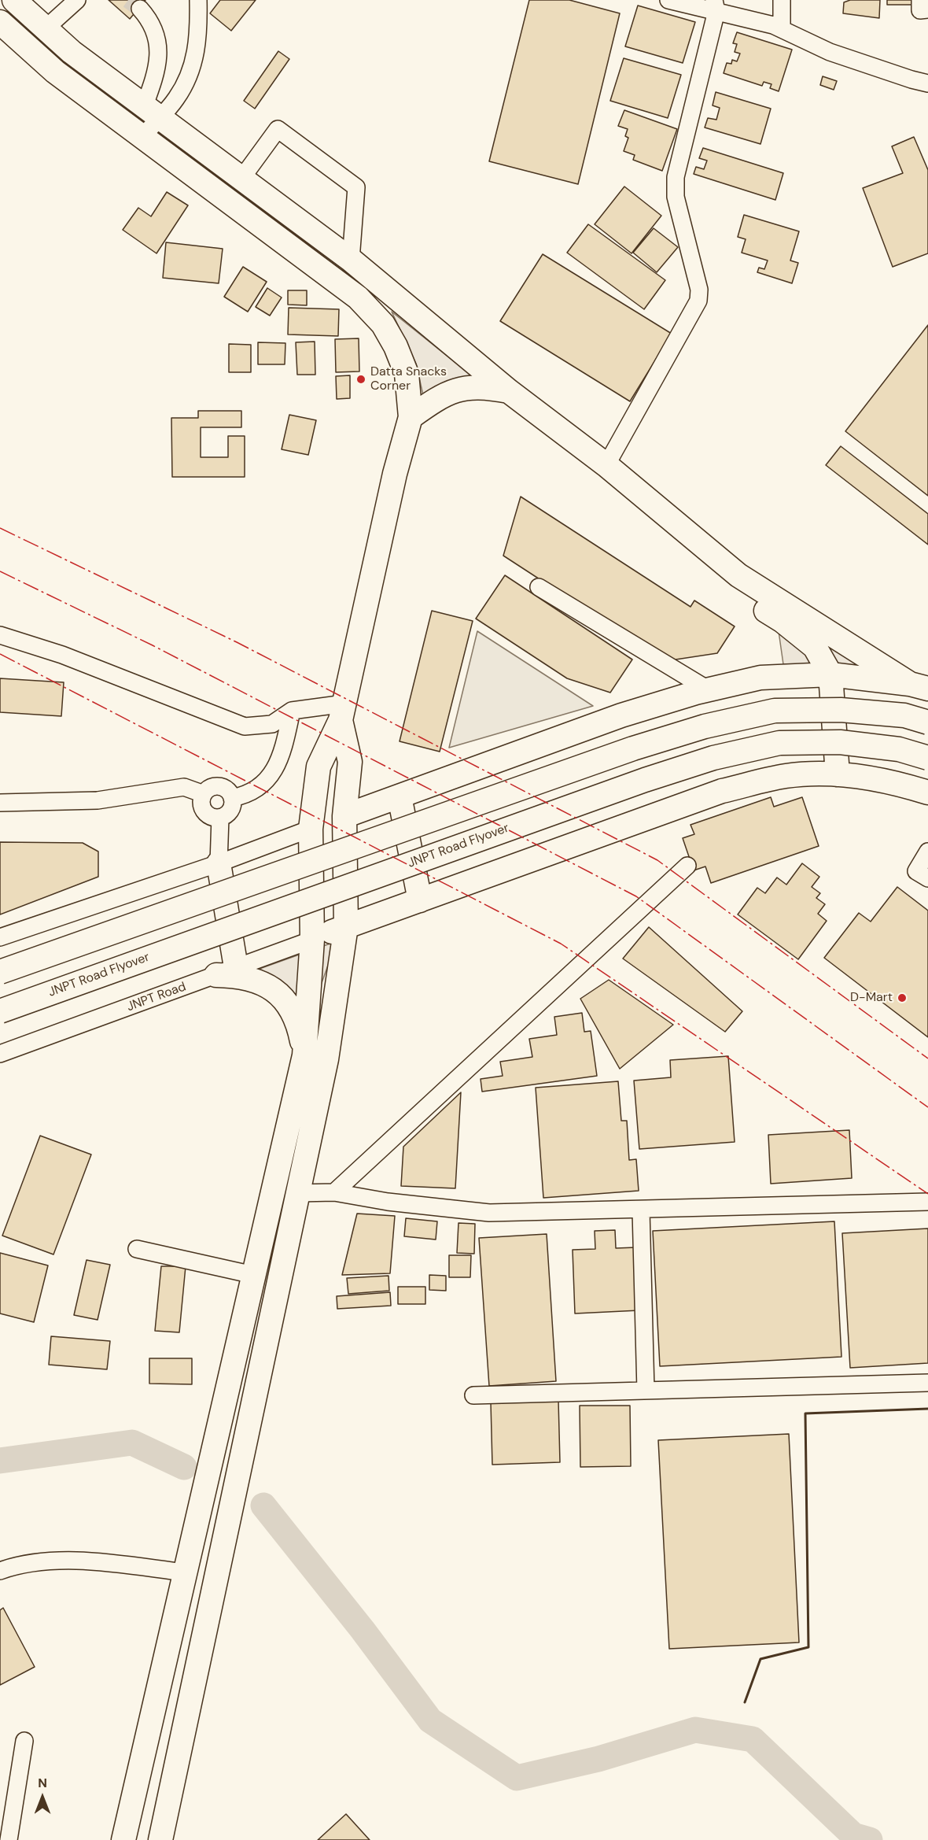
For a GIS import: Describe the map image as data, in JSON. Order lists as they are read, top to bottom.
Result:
{
  "streets": {
    "highway": ["JNPT Road Flyover"],
    "street": ["JNPT Road"]
  },
  "places": ["Datta Snacks Corner", "D-Mart"],
  "north": "top"
}
